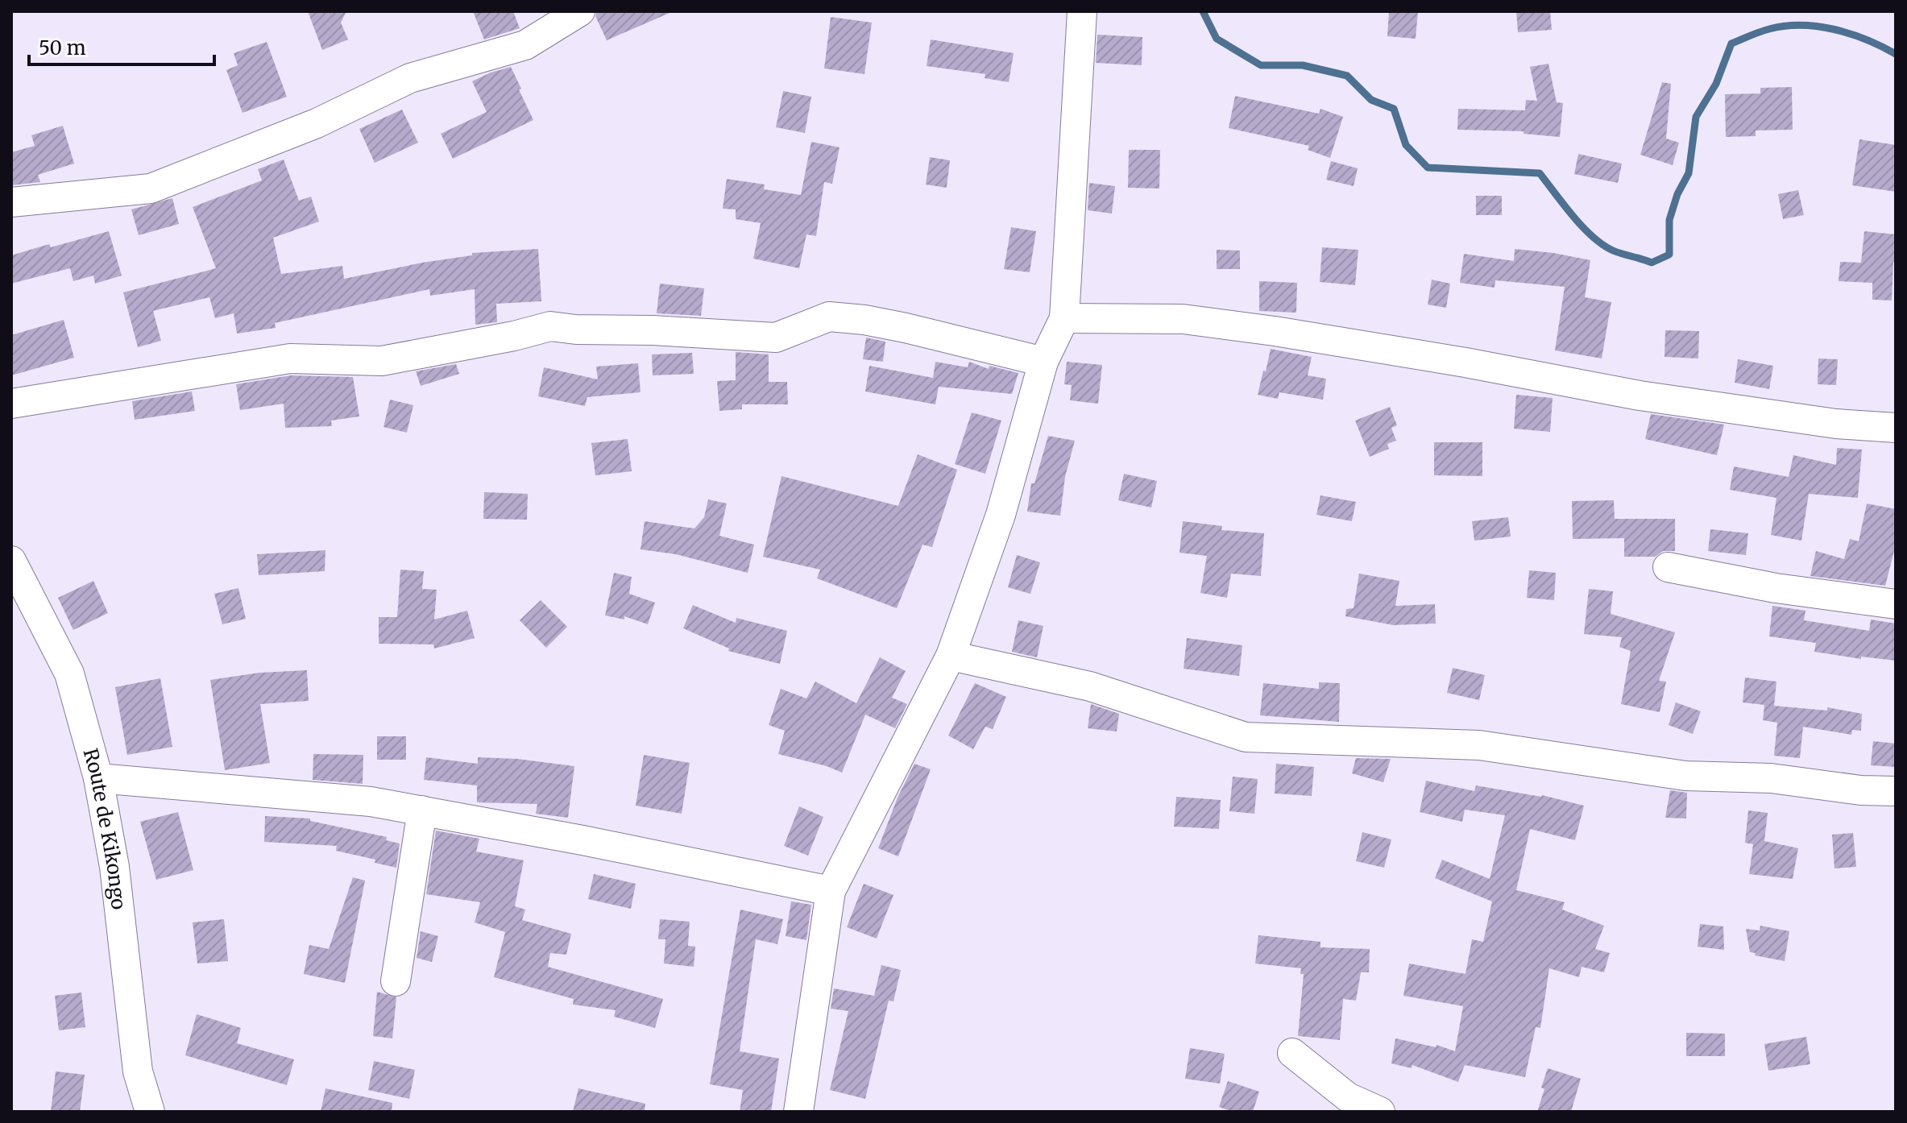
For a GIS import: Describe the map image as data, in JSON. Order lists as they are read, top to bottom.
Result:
{
  "streets": {
    "street": ["Route de Kikongo"]
  },
  "scale_bar": "50 m"
}
